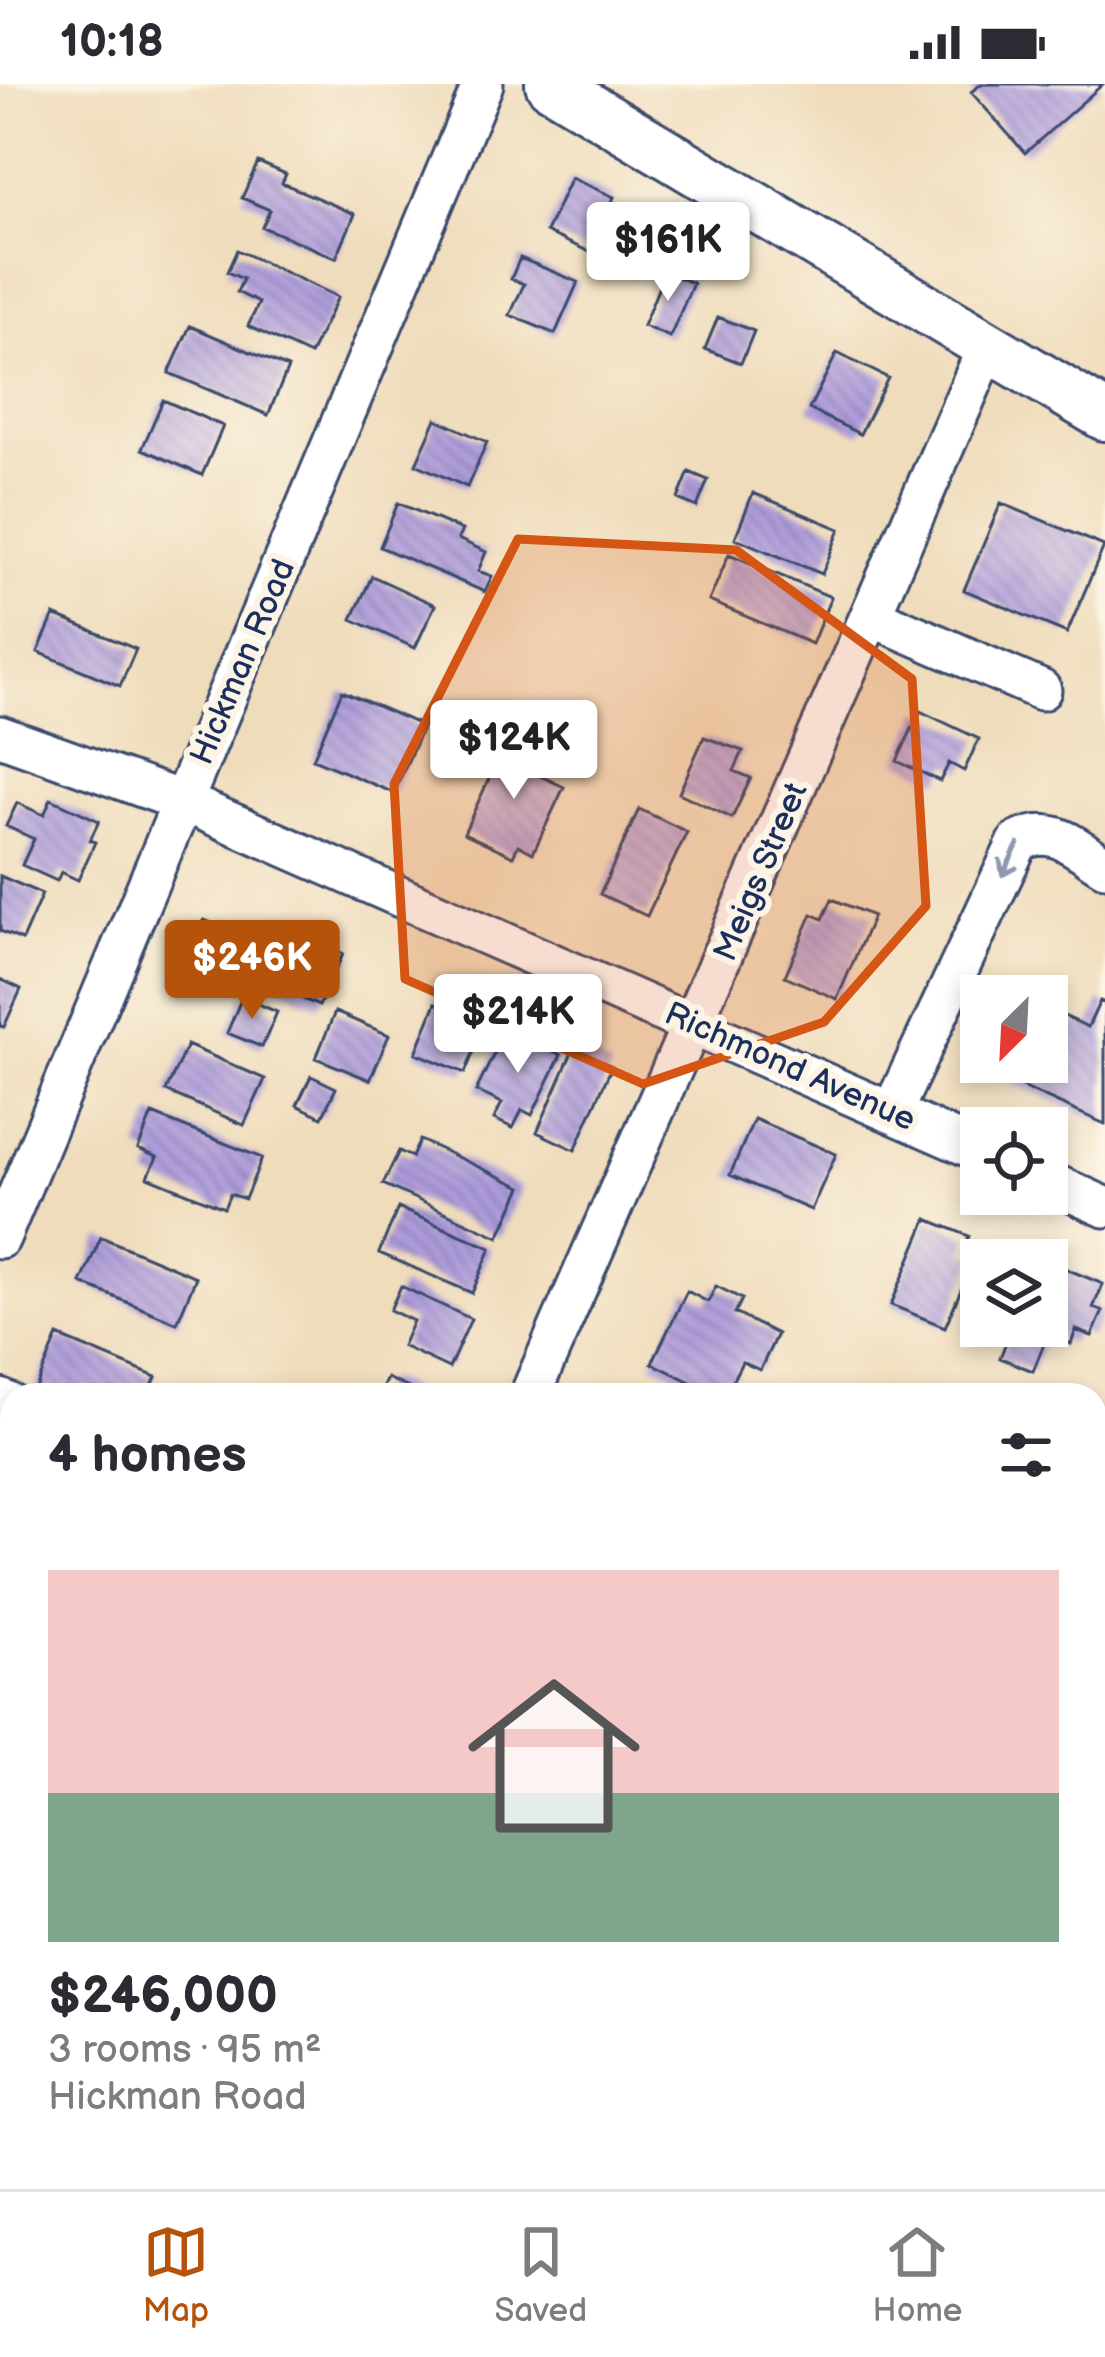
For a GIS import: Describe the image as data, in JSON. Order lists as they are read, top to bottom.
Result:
{
  "streets": {
    "street": ["Hickman Road", "Meigs Street", "Richmond Avenue"]
  },
  "crossings": [
    ["Hickman Road", "Richmond Avenue"],
    ["Meigs Street", "Richmond Avenue"]
  ],
  "north": "bottom left",
  "page": {
    "status": "10:18",
    "price": [
      "$161K",
      "$124K",
      "$246K",
      "$214K"
    ],
    "heading": "4 homes",
    "list": [
      {
        "name": "$246,000",
        "note": "3 rooms · 95 m² · Hickman Road"
      }
    ],
    "tabs": ["Map", "Saved", "Home"]
  }
}
